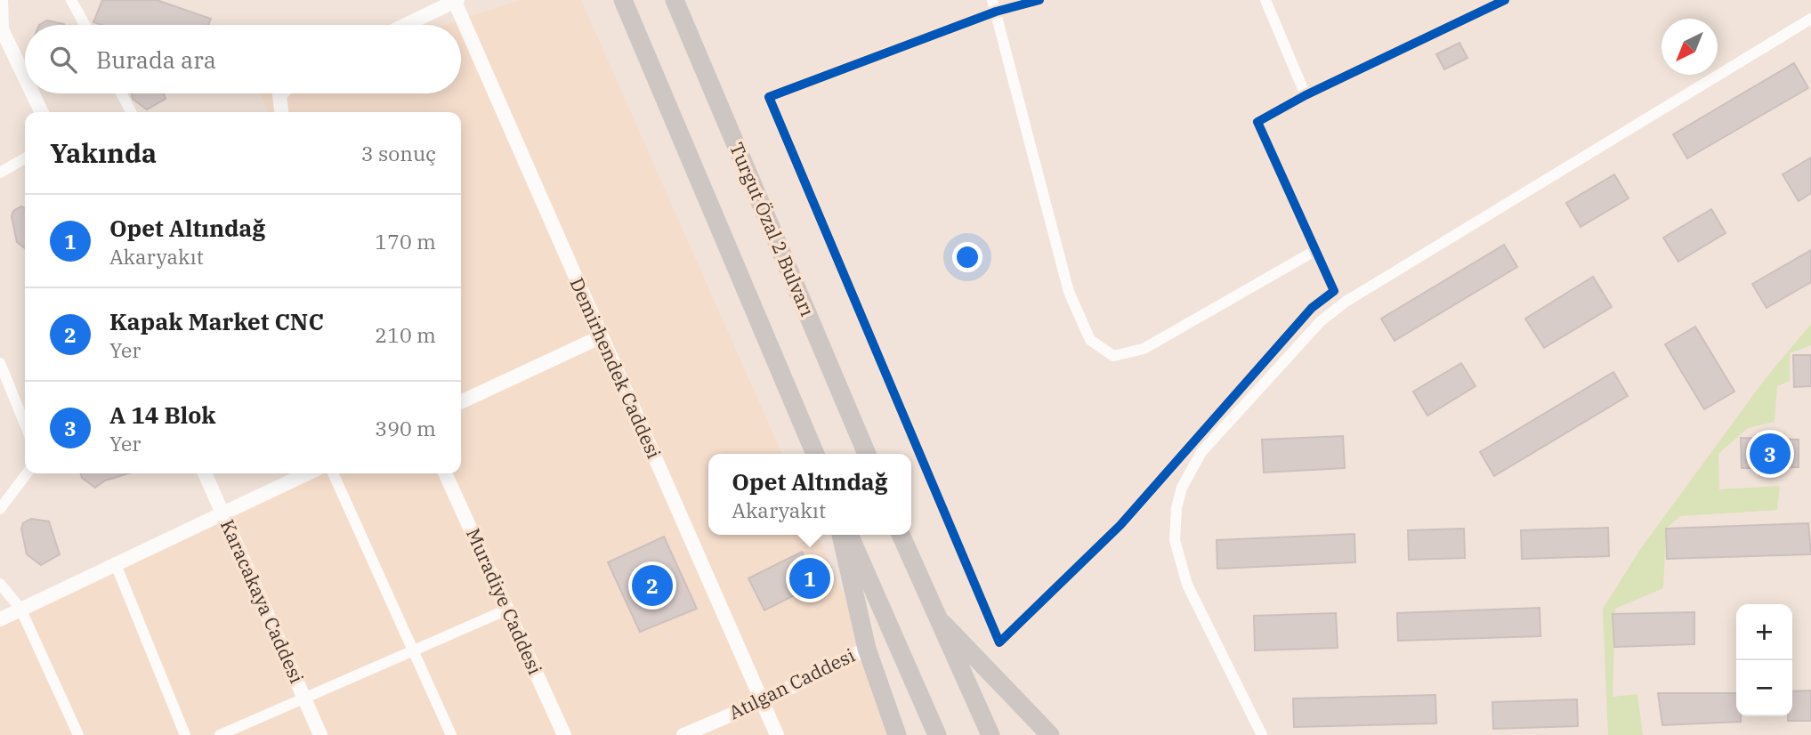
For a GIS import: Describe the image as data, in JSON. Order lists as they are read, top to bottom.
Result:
{
  "streets": {
    "highway": ["Turgut Özal 2 Bulvarı"],
    "street": [
      "Demirhendek Caddesi",
      "Karacakaya Caddesi",
      "Muradiye Caddesi",
      "Atılgan Caddesi"
    ]
  },
  "crossings": [
    ["Demirhendek Caddesi", "Atılgan Caddesi"]
  ],
  "north": "bottom left",
  "page": {
    "search": "Burada ara",
    "heading": ["Yakında", "3 sonuç"],
    "list": [
      {
        "mark": "1",
        "name": "Opet Altındağ",
        "note": "Akaryakıt",
        "value": "170 m"
      },
      {
        "mark": "2",
        "name": "Kapak Market CNC",
        "note": "Yer",
        "value": "210 m"
      },
      {
        "mark": "3",
        "name": "A 14 Blok",
        "note": "Yer",
        "value": "390 m"
      }
    ],
    "pins": ["3", "1", "2"],
    "popup": ["Opet Altındağ", "Akaryakıt"],
    "map_buttons": ["+", "−"]
  }
}
